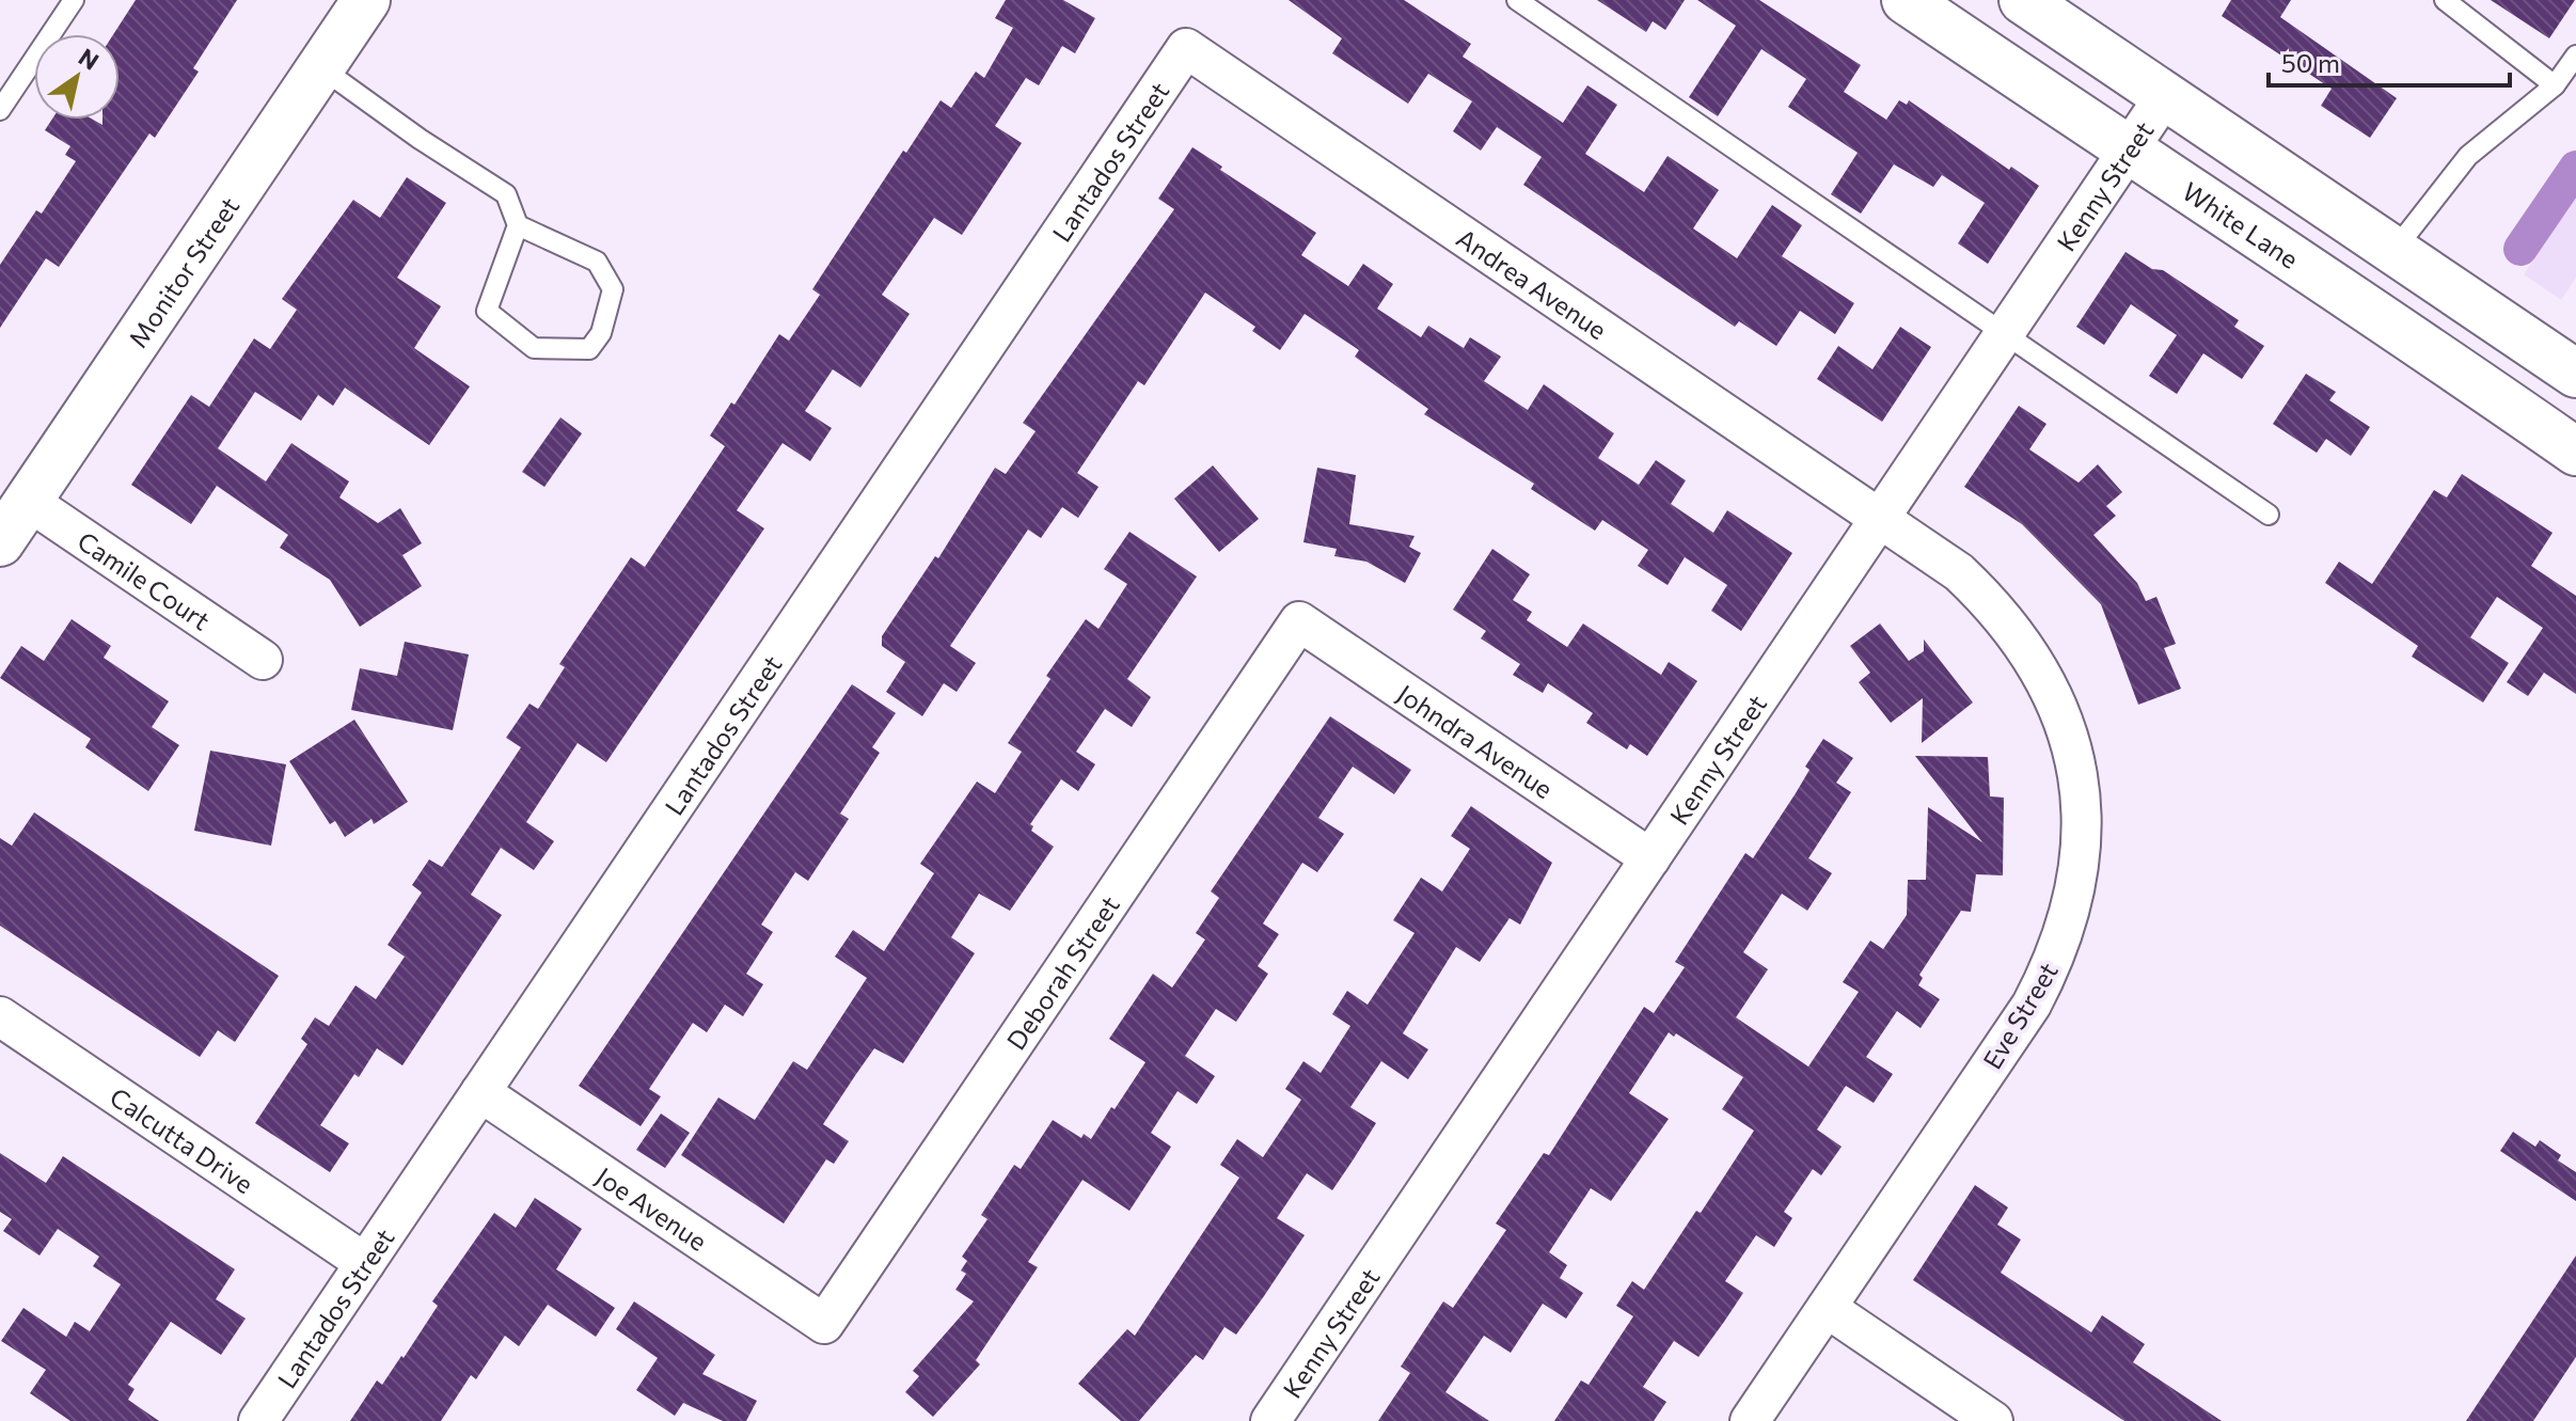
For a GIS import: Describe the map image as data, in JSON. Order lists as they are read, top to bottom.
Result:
{
  "streets": {
    "main road": ["White Lane", "Monitor Street"],
    "street": [
      "Lantados Street",
      "Kenny Street",
      "Andrea Avenue",
      "Camile Court",
      "Johndra Avenue",
      "Deborah Street",
      "Eve Street",
      "Calcutta Drive",
      "Joe Avenue"
    ]
  },
  "crossings": [
    ["Lantados Street", "Andrea Avenue"],
    ["Lantados Street", "Calcutta Drive"],
    ["Lantados Street", "Joe Avenue"],
    ["Kenny Street", "White Lane"],
    ["Kenny Street", "Andrea Avenue"],
    ["Kenny Street", "Johndra Avenue"],
    ["Kenny Street", "Eve Street"],
    ["Monitor Street", "Camile Court"],
    ["Andrea Avenue", "Eve Street"],
    ["Johndra Avenue", "Deborah Street"],
    ["Deborah Street", "Joe Avenue"]
  ],
  "scale_bar": "50 m",
  "north": "top right"
}
